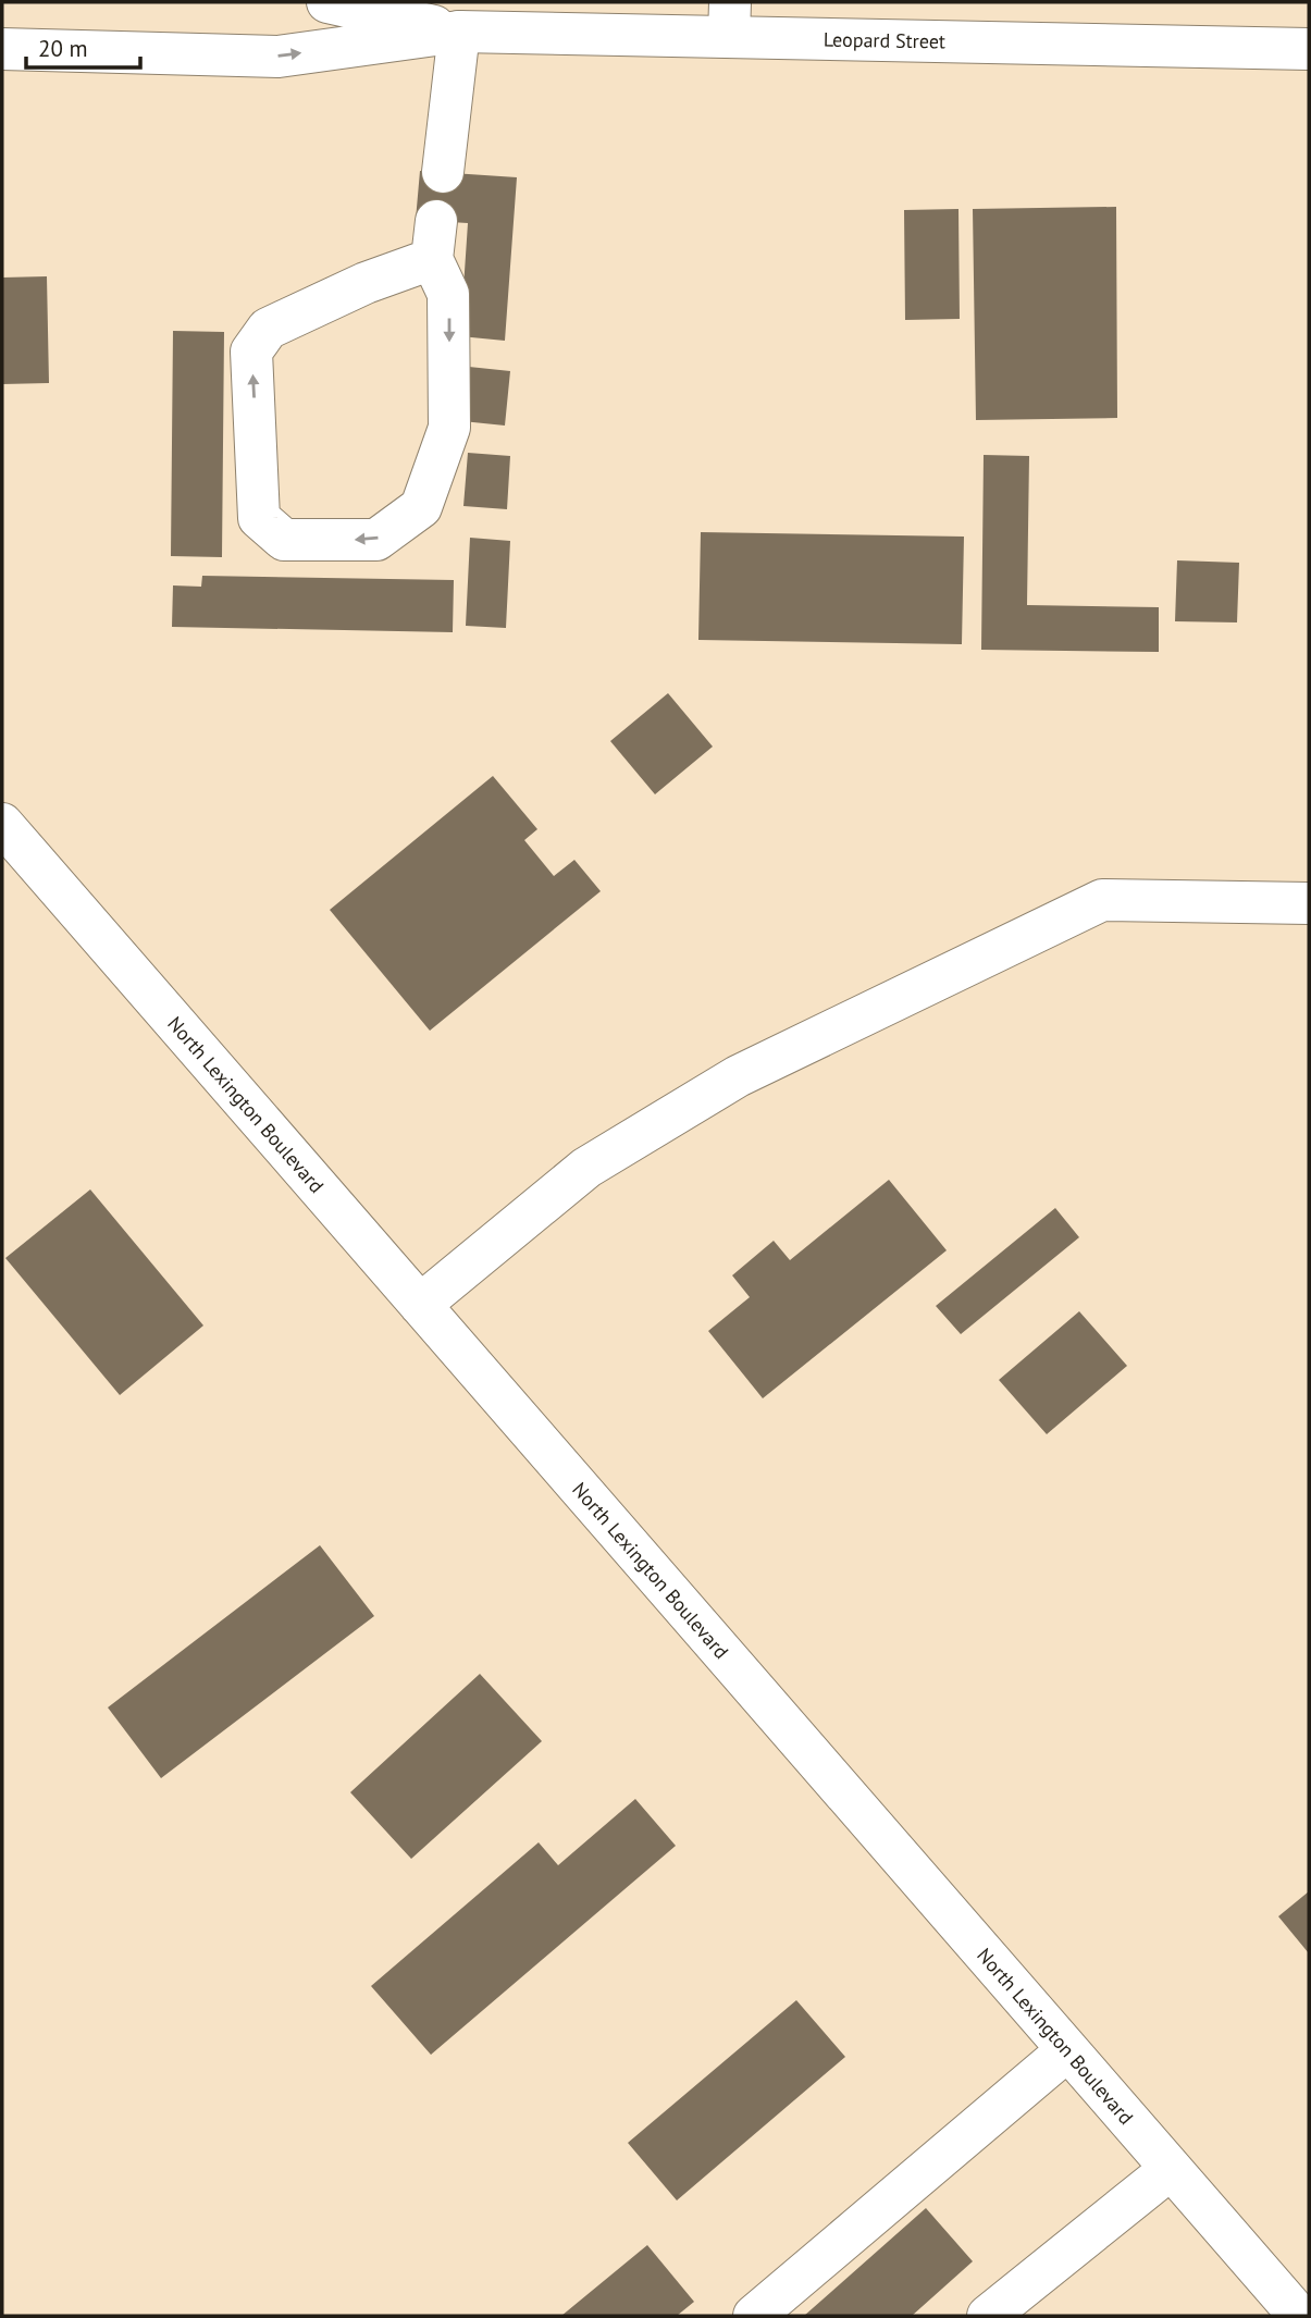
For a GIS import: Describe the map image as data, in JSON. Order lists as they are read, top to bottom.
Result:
{
  "streets": {
    "street": ["Leopard Street", "North Lexington Boulevard"]
  },
  "scale_bar": "20 m"
}
